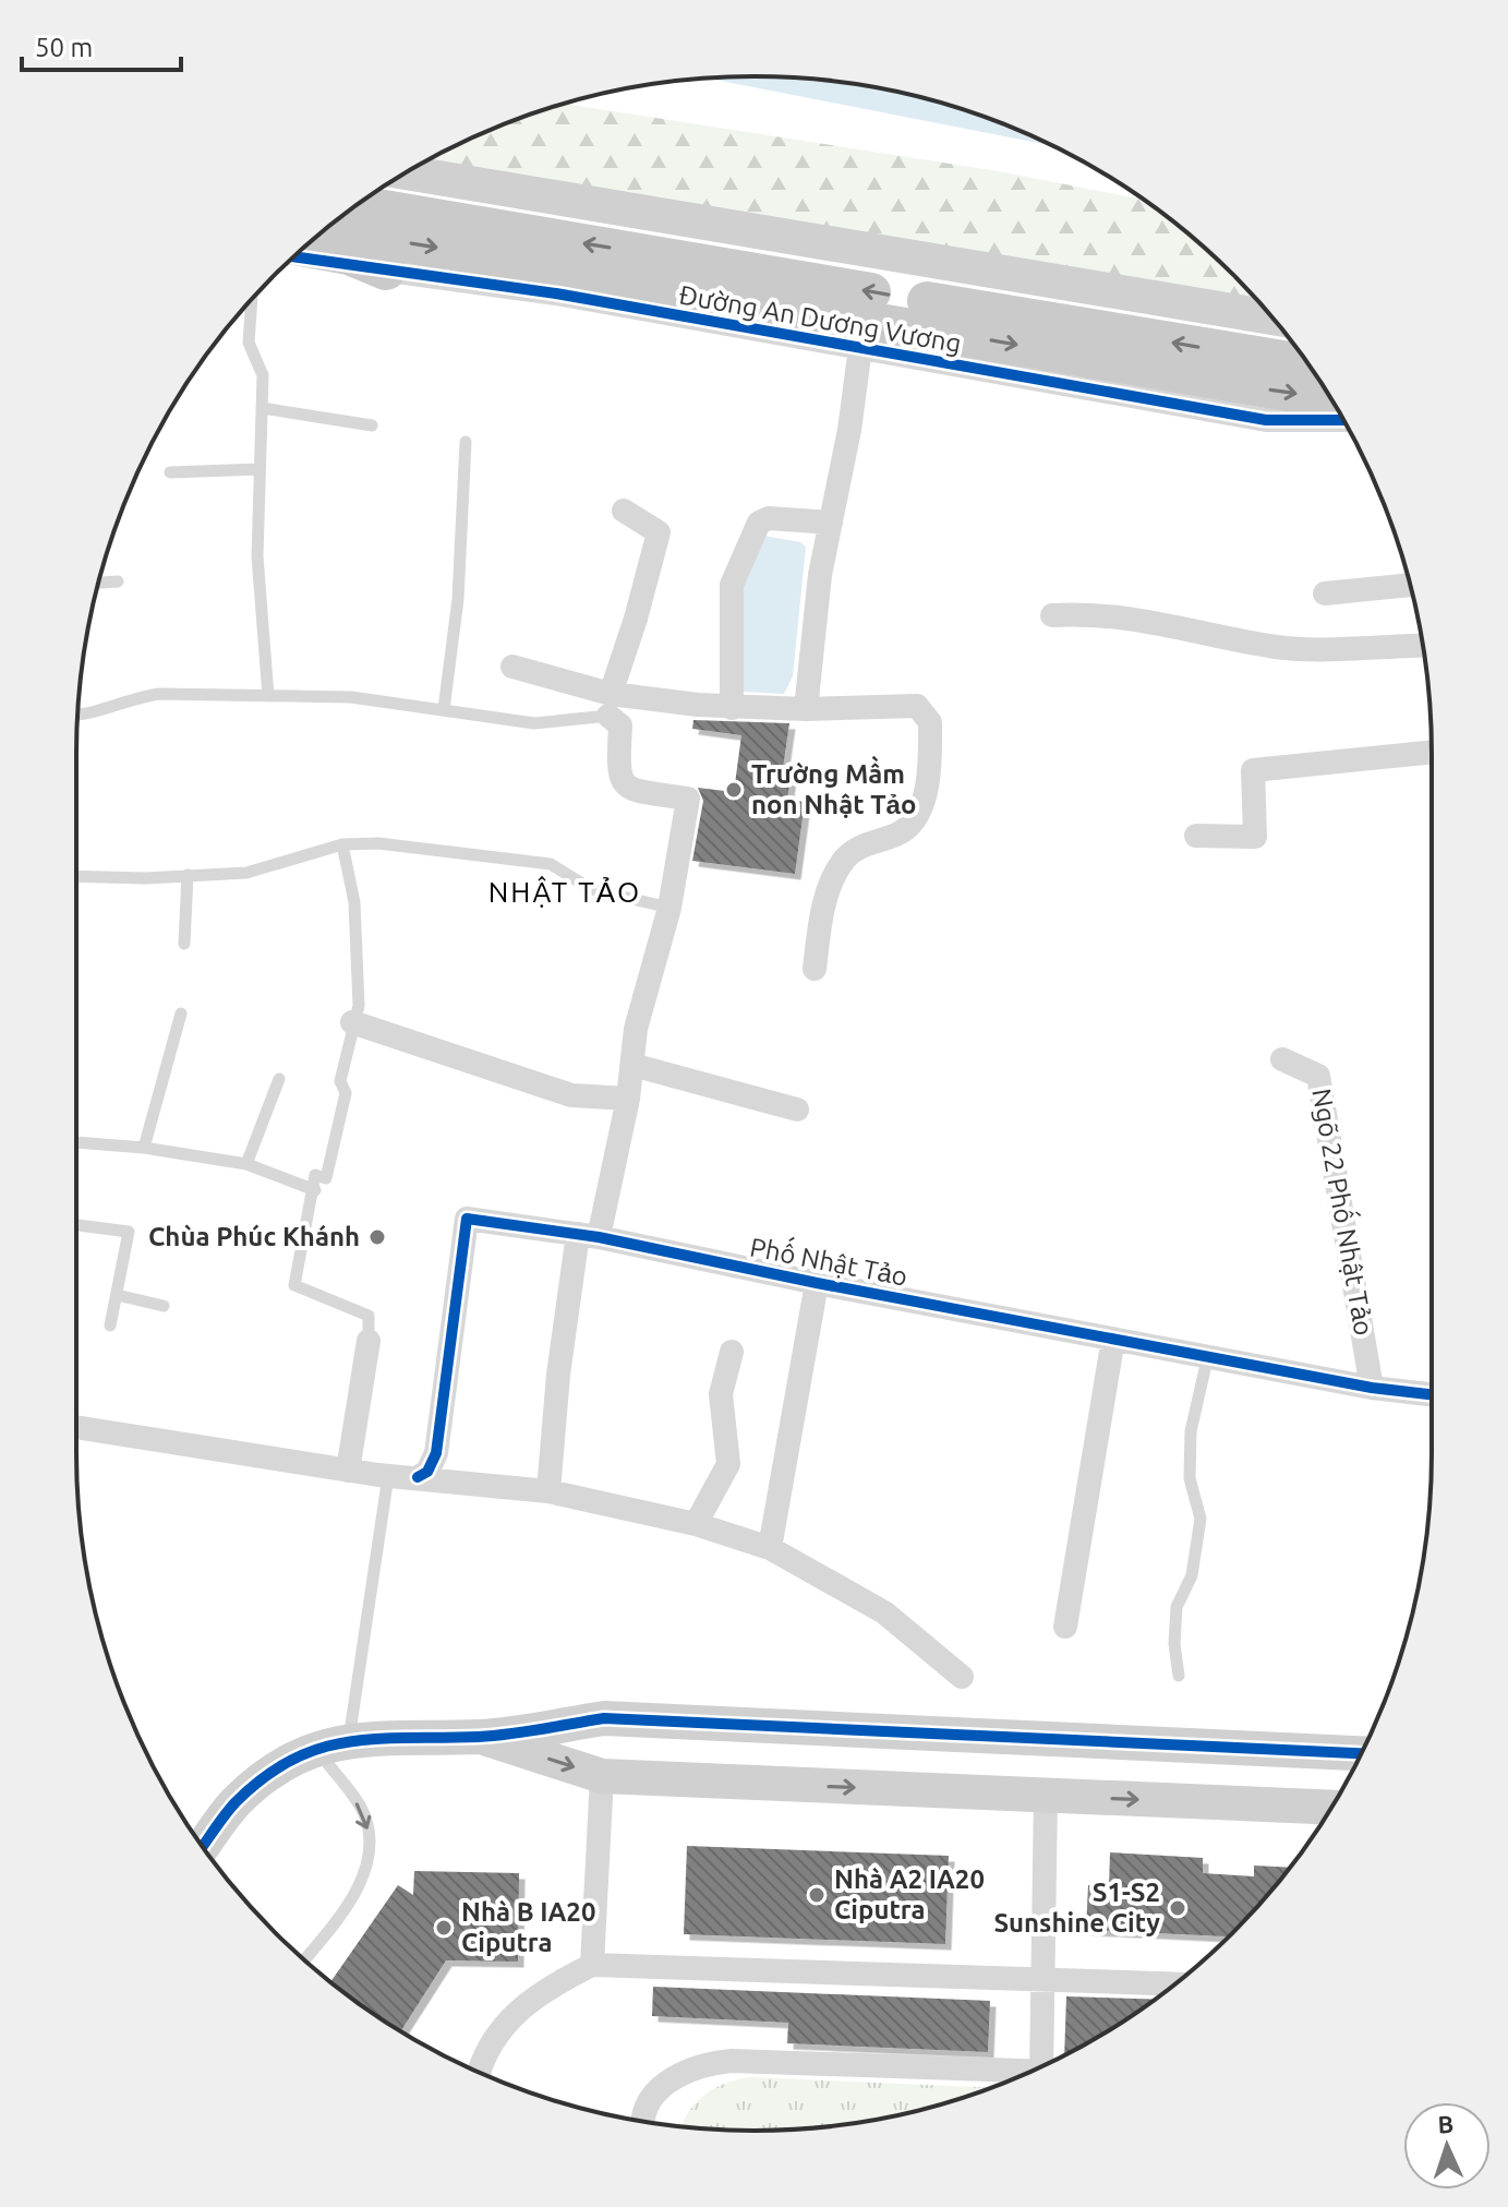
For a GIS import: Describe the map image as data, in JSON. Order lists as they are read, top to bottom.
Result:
{
  "streets": {
    "main road": ["Đường An Dương Vương"],
    "street": ["Ngõ 22 Phố Nhật Tảo", "Phố Nhật Tảo"]
  },
  "crossings": [
    ["Ngõ 22 Phố Nhật Tảo", "Phố Nhật Tảo"]
  ],
  "districts": ["NHẬT TẢO"],
  "places": [
    "Trường Mầm non Nhật Tảo",
    "Chùa Phúc Khánh",
    "Nhà A2 IA20 Ciputra",
    "S1-S2 Sunshine City",
    "Nhà B IA20 Ciputra"
  ],
  "scale_bar": "50 m",
  "north": "top"
}
